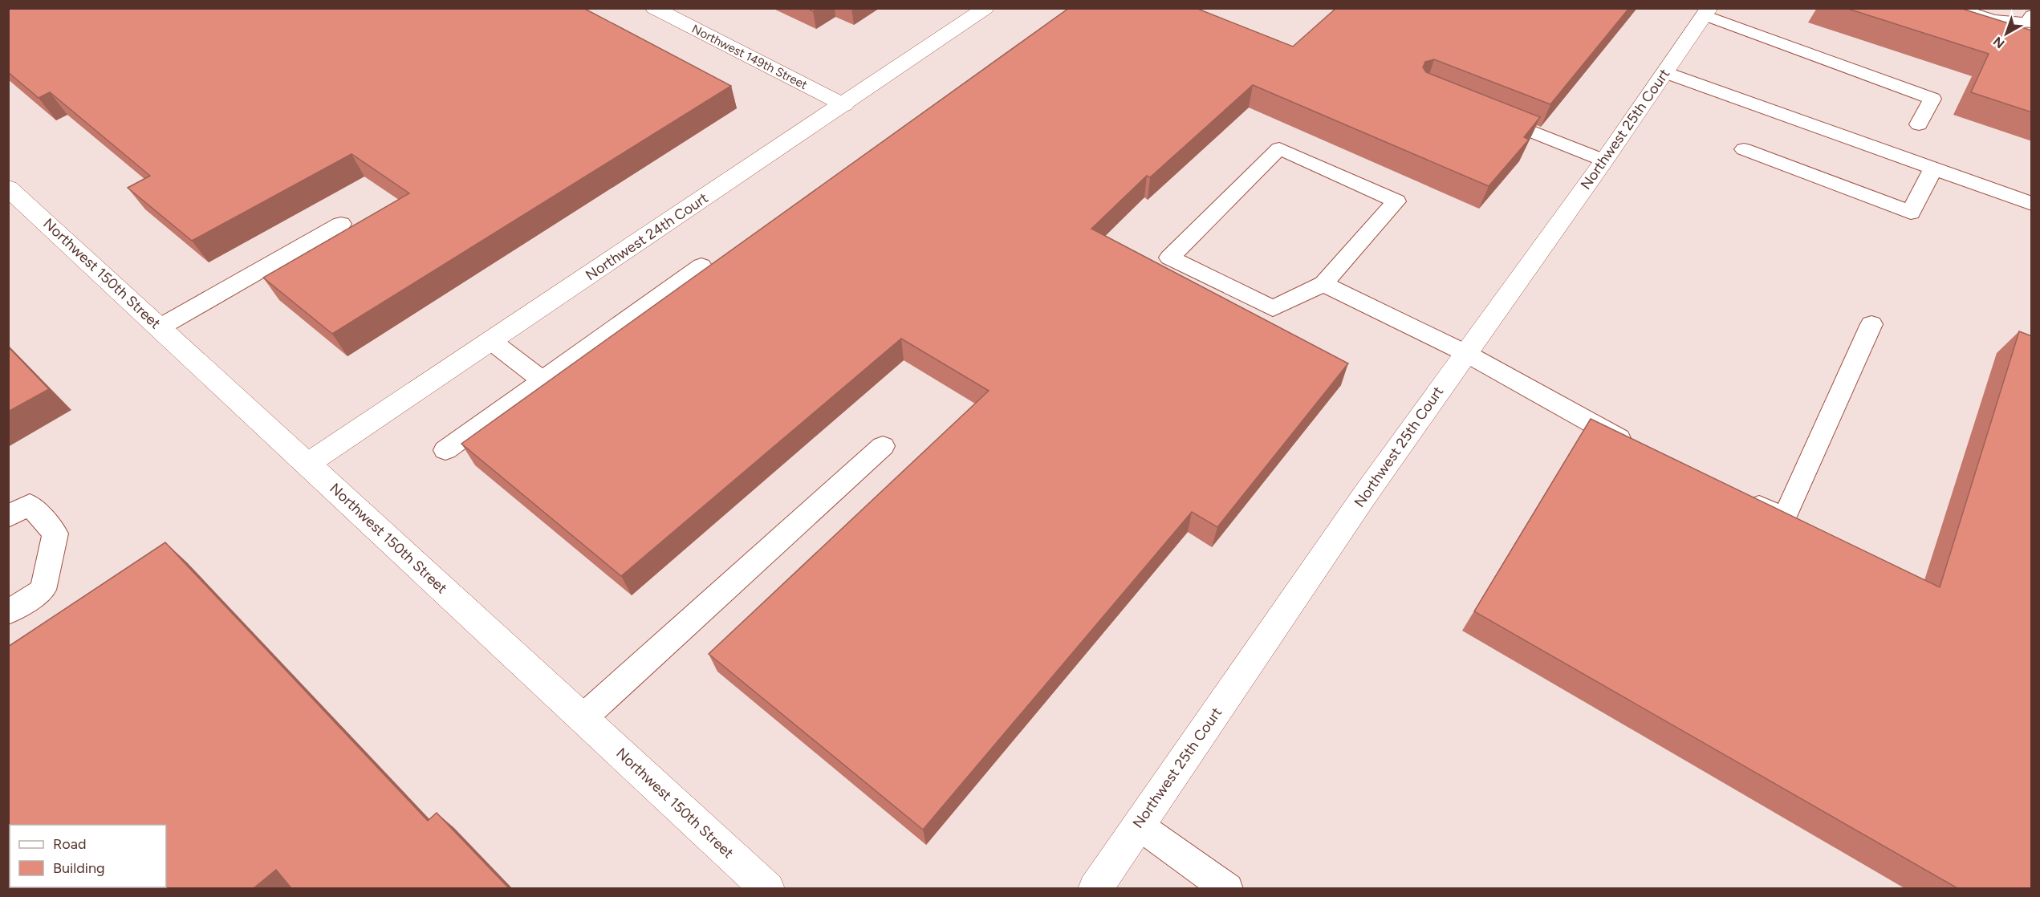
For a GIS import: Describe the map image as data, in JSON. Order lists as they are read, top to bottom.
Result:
{
  "streets": {
    "street": [
      "Northwest 149th Street",
      "Northwest 25th Court",
      "Northwest 24th Court",
      "Northwest 150th Street"
    ]
  },
  "crossings": [
    ["Northwest 149th Street", "Northwest 24th Court"],
    ["Northwest 24th Court", "Northwest 150th Street"]
  ],
  "legend": ["Road", "Building"],
  "north": "bottom left"
}
